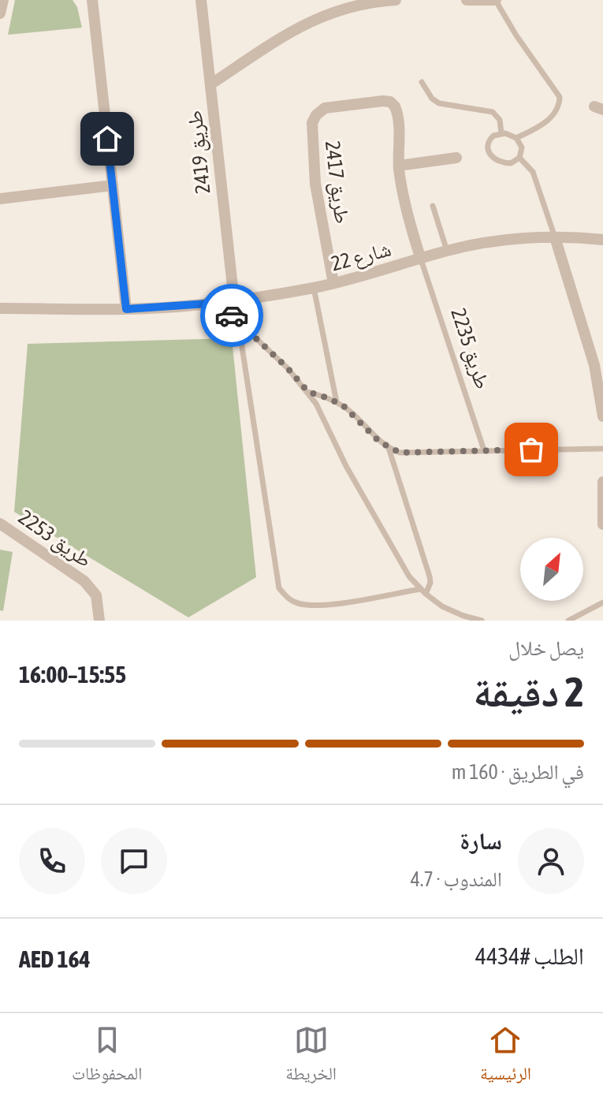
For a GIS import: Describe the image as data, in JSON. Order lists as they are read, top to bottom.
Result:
{
  "streets": {
    "street": [
      "طريق 2419",
      "طريق 2417",
      "شارع 22",
      "طريق 2253"
    ],
    "lane": ["طريق 2235"]
  },
  "crossings": [
    ["طريق 2419", "شارع 22"],
    ["طريق 2417", "شارع 22"],
    ["طريق 2417", "طريق 2235"],
    ["شارع 22", "طريق 2235"]
  ],
  "north": "top right",
  "page": {
    "heading": ["2 دقيقة", "يصل خلال", "15:55–16:00"],
    "panel": [
      "سارة",
      "المندوب · 4.7",
      "الطلب #4434",
      "AED 164"
    ],
    "bar": "في الطريق · 160 m",
    "tabs": ["الرئيسية", "الخريطة", "المحفوظات"]
  }
}
